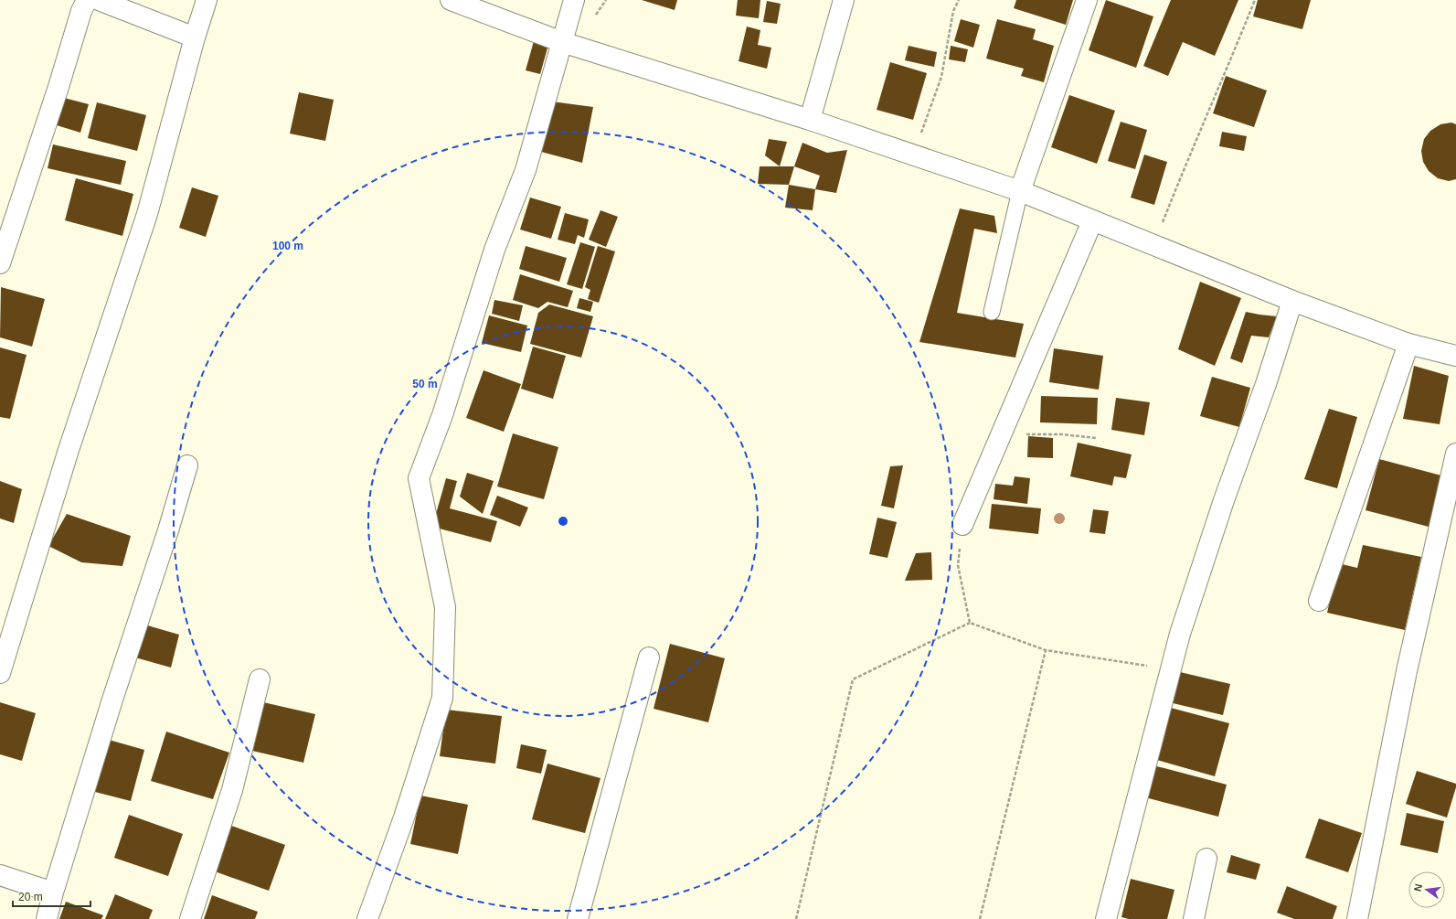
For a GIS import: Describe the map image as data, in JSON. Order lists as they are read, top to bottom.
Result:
{
  "scale_bar": "20 m",
  "north": "left",
  "rings": ["100 m", "50 m"]
}
